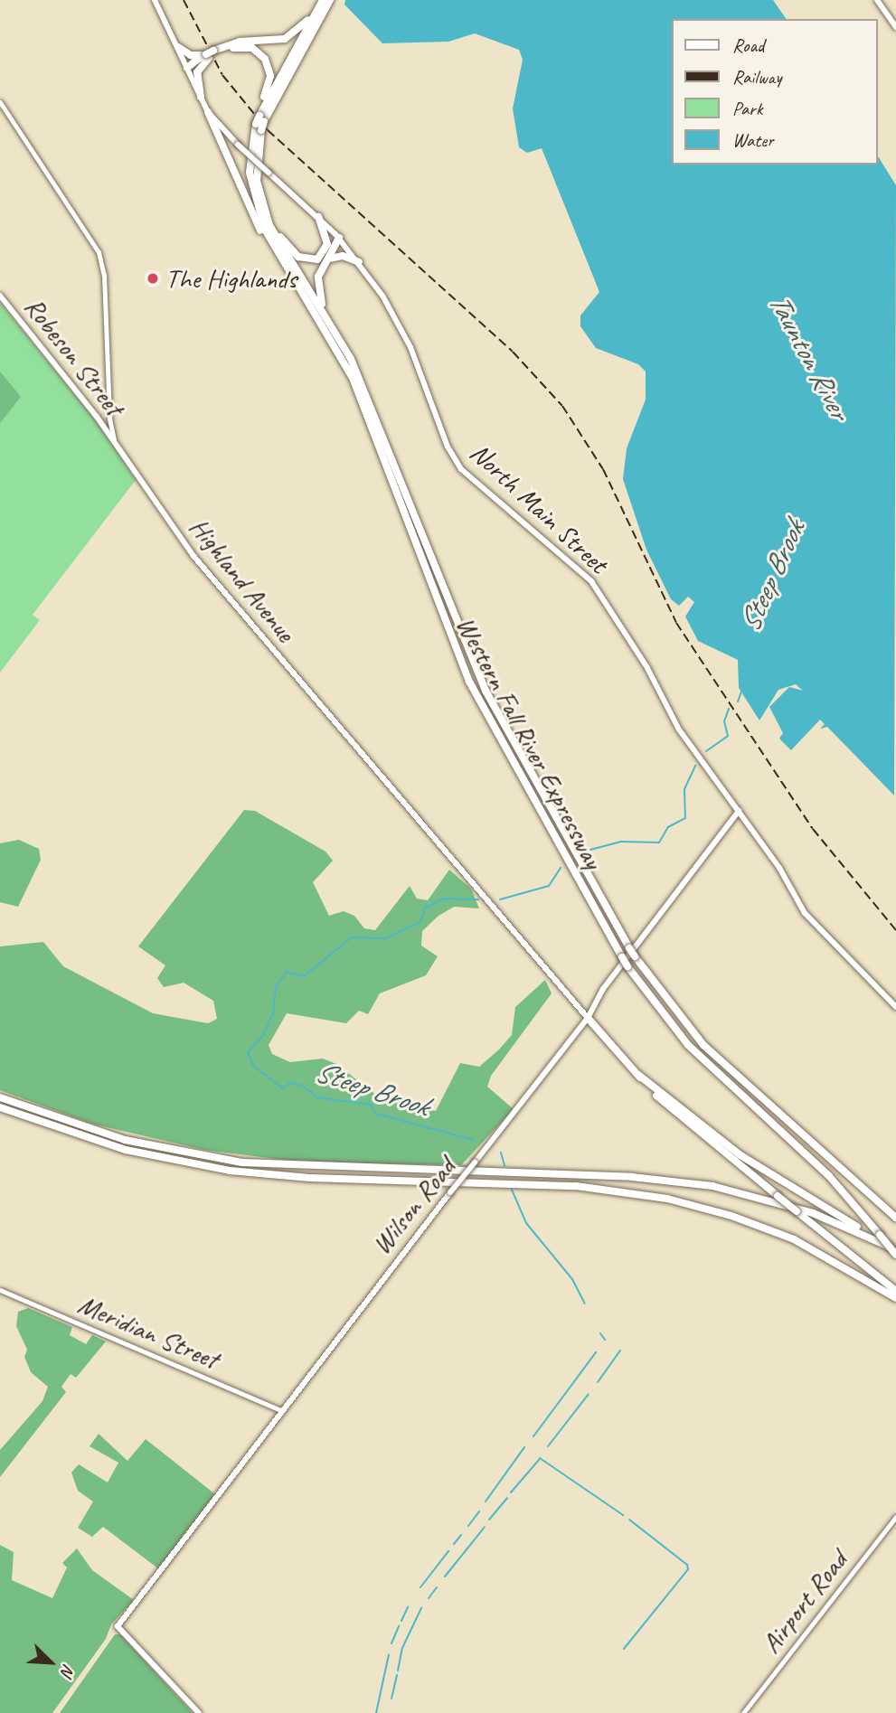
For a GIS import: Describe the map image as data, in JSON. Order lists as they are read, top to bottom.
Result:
{
  "streets": {
    "highway": ["Western Fall River Expressway"],
    "main road": [
      "Robeson Street",
      "North Main Street",
      "Highland Avenue",
      "Wilson Road"
    ],
    "street": ["Meridian Street", "Airport Road"]
  },
  "crossings": [
    ["Robeson Street", "Highland Avenue"],
    ["North Main Street", "Wilson Road"],
    ["Highland Avenue", "Wilson Road"],
    ["Wilson Road", "Meridian Street"]
  ],
  "water": ["Taunton River", "Steep Brook"],
  "places": ["The Highlands"],
  "legend": [
    "Road",
    "Railway",
    "Park",
    "Water"
  ],
  "north": "bottom right"
}
